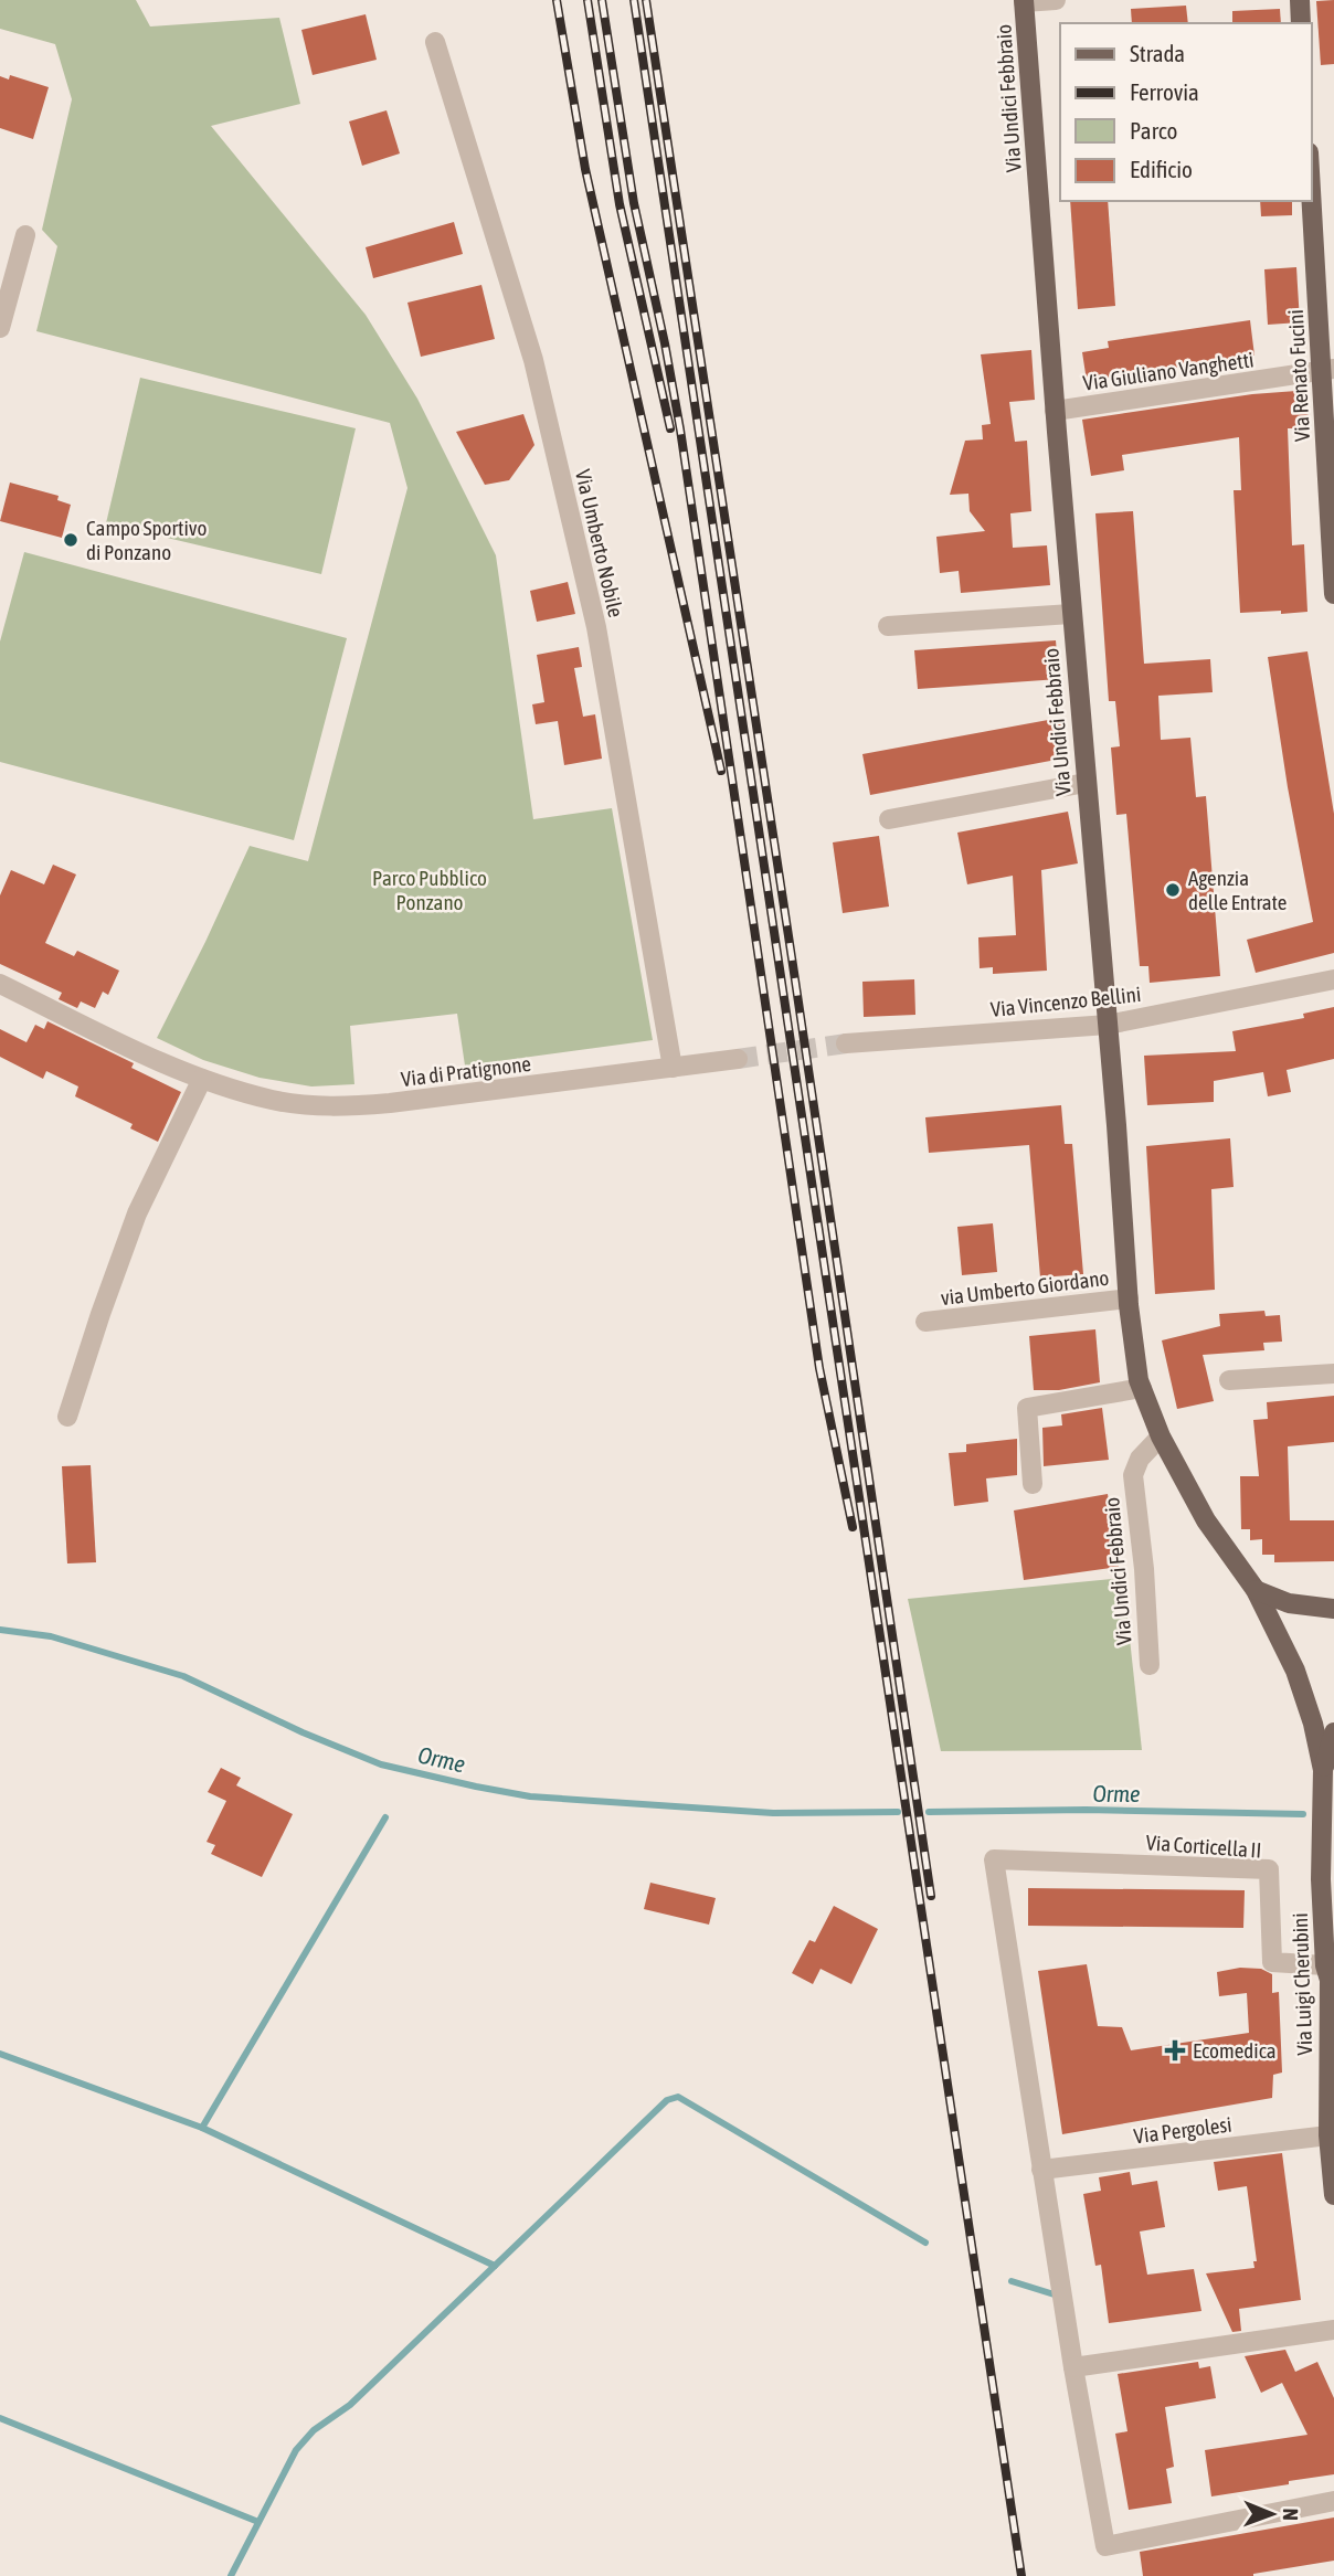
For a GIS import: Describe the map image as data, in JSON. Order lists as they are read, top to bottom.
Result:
{
  "streets": {
    "main road": ["Via Undici Febbraio", "Via Renato Fucini", "Via Luigi Cherubini"],
    "street": [
      "Via Giuliano Vanghetti",
      "Via Umberto Nobile",
      "Via Vincenzo Bellini",
      "Via di Pratignone",
      "via Umberto Giordano",
      "Via Corticella II",
      "Via Pergolesi"
    ]
  },
  "crossings": [
    ["Via Undici Febbraio", "Via Giuliano Vanghetti"],
    ["Via Undici Febbraio", "Via Vincenzo Bellini"],
    ["Via Undici Febbraio", "via Umberto Giordano"],
    ["Via Undici Febbraio", "Via Luigi Cherubini"],
    ["Via Giuliano Vanghetti", "Via Renato Fucini"],
    ["Via Umberto Nobile", "Via di Pratignone"],
    ["Via Corticella II", "Via Luigi Cherubini"],
    ["Via Corticella II", "Via Pergolesi"],
    ["Via Luigi Cherubini", "Via Pergolesi"]
  ],
  "water": ["Orme"],
  "parks": ["Parco Pubblico Ponzano"],
  "places": {
    "other": ["Campo Sportivo di Ponzano", "Agenzia delle Entrate"],
    "health": ["Ecomedica"]
  },
  "legend": [
    "Strada",
    "Ferrovia",
    "Parco",
    "Edificio"
  ],
  "north": "right"
}
